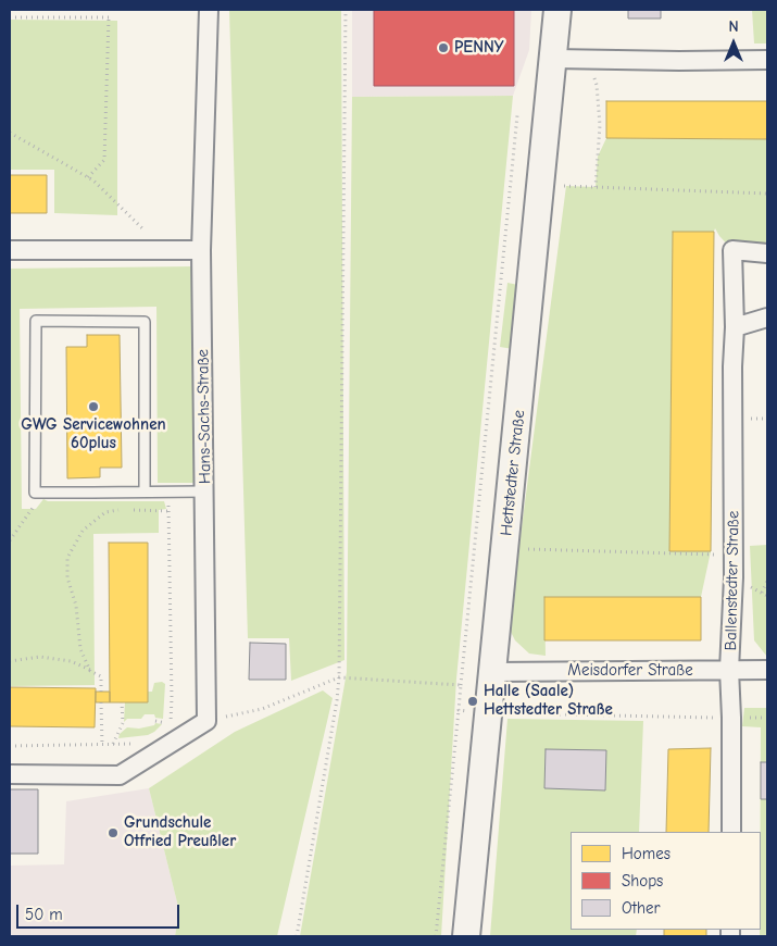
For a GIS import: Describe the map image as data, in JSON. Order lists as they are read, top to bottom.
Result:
{
  "streets": {
    "street": [
      "Hans-Sachs-Straße",
      "Hettstedter Straße",
      "Ballenstedter Straße",
      "Meisdorfer Straße"
    ]
  },
  "crossings": [
    ["Hettstedter Straße", "Meisdorfer Straße"],
    ["Ballenstedter Straße", "Meisdorfer Straße"]
  ],
  "places": [
    "PENNY",
    "GWG Servicewohnen 60plus",
    "Halle (Saale) Hettstedter Straße",
    "Grundschule Otfried Preußler"
  ],
  "legend": ["Homes", "Shops", "Other"],
  "scale_bar": "50 m",
  "north": "top"
}
